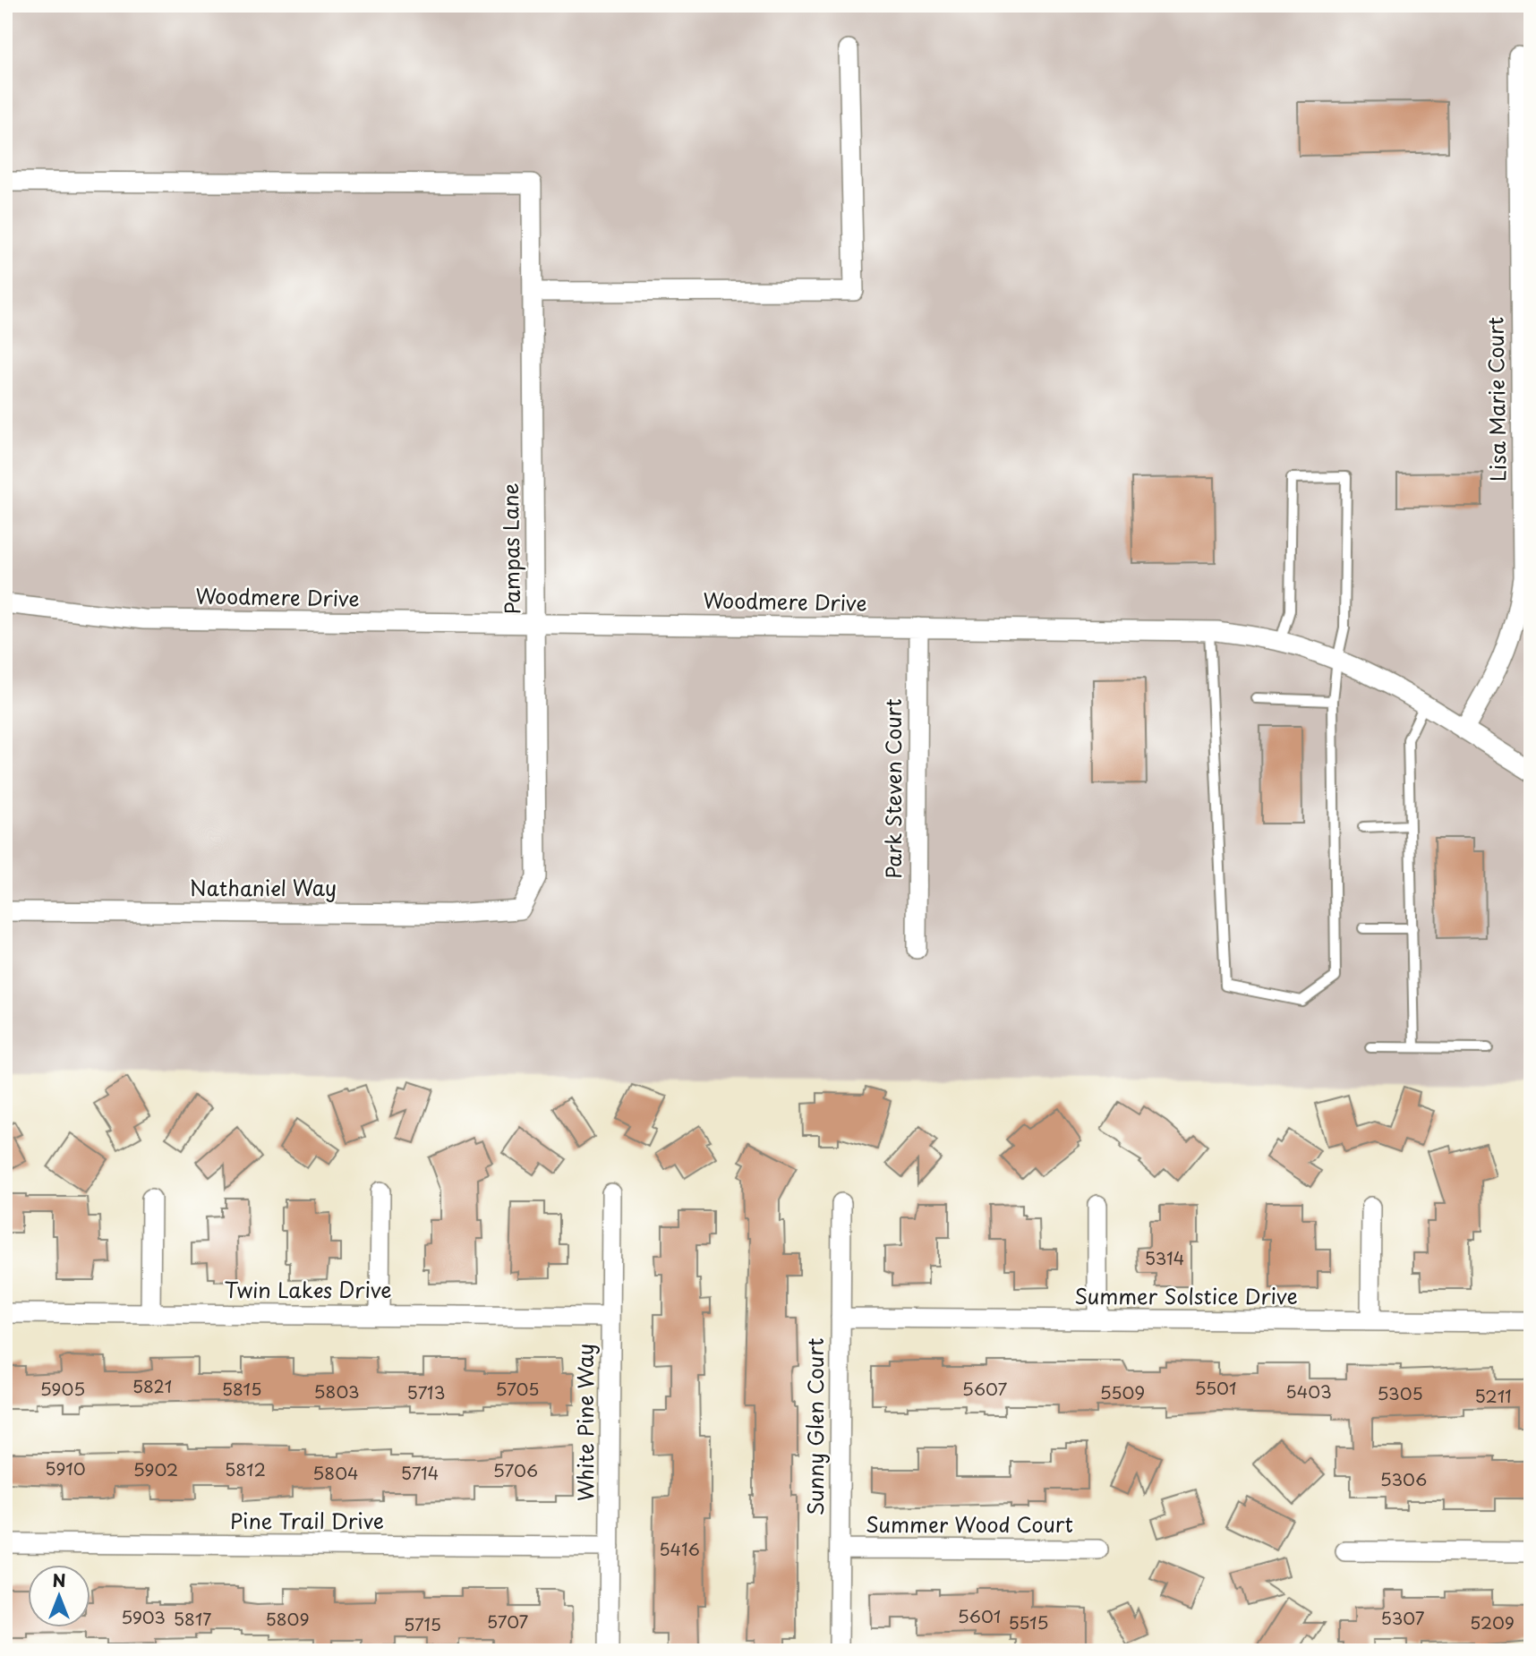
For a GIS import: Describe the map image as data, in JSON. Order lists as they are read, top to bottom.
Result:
{
  "streets": {
    "street": [
      "Lisa Marie Court",
      "Pampas Lane",
      "Woodmere Drive",
      "Park Steven Court",
      "Nathaniel Way",
      "Twin Lakes Drive",
      "Summer Solstice Drive",
      "White Pine Way",
      "Sunny Glen Court",
      "Pine Trail Drive",
      "Summer Wood Court"
    ]
  },
  "crossings": [
    ["Lisa Marie Court", "Woodmere Drive"],
    ["Pampas Lane", "Woodmere Drive"],
    ["Pampas Lane", "Nathaniel Way"],
    ["Woodmere Drive", "Park Steven Court"],
    ["Twin Lakes Drive", "White Pine Way"],
    ["Summer Solstice Drive", "Sunny Glen Court"],
    ["White Pine Way", "Pine Trail Drive"],
    ["Sunny Glen Court", "Summer Wood Court"]
  ],
  "house_numbers": [
    "5314",
    "5821",
    "5501",
    "5905",
    "5815",
    "5705",
    "5607",
    "5803",
    "5403",
    "5713",
    "5509",
    "5305",
    "5211",
    "5910",
    "5902",
    "5812",
    "5706",
    "5804",
    "5714",
    "5306",
    "5416",
    "5601",
    "5903",
    "5307",
    "5817",
    "5809",
    "5707",
    "5515",
    "5209",
    "5715"
  ],
  "north": "top"
}
